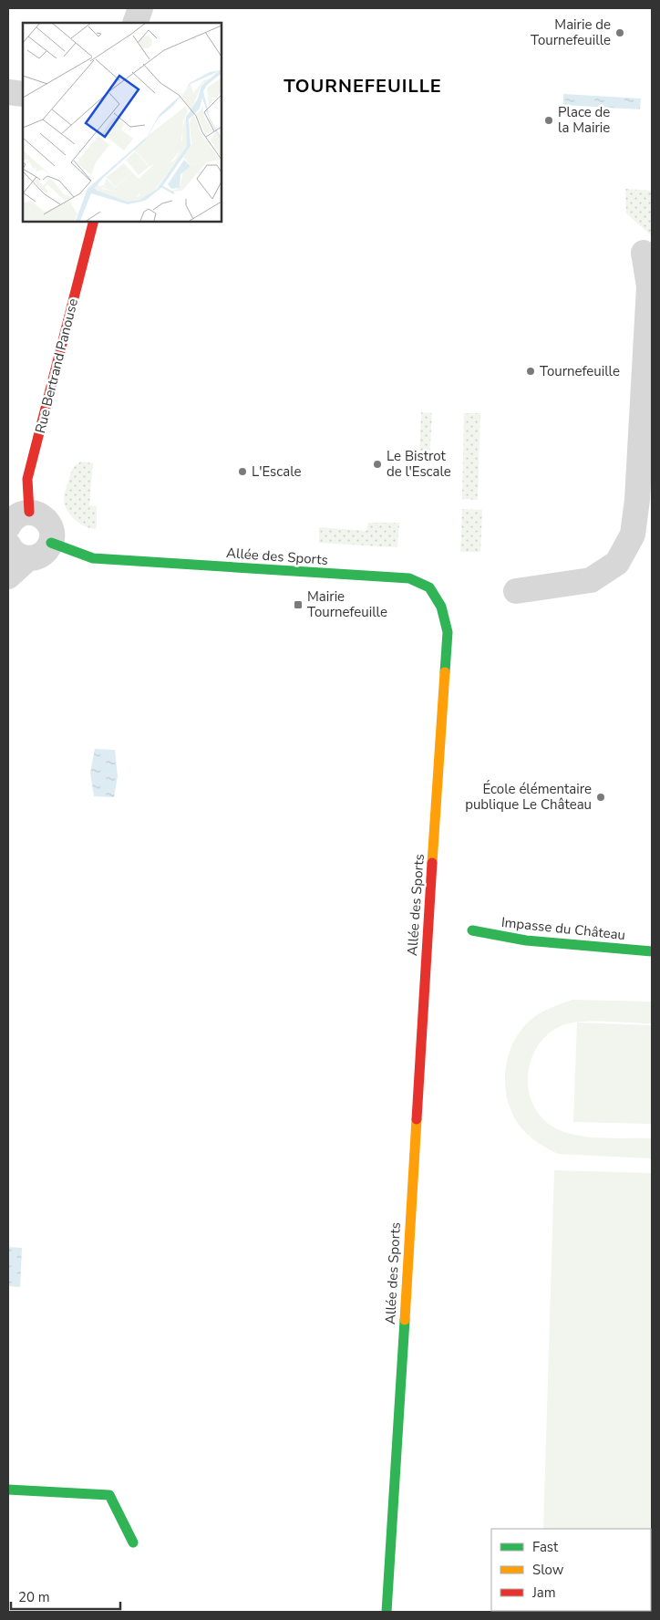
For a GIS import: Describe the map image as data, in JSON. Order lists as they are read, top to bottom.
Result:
{
  "streets": {
    "street": ["Rue Bertrand Panouse", "Allée des Sports", "Impasse du Château"]
  },
  "districts": ["TOURNEFEUILLE"],
  "places": {
    "other": [
      "Mairie de Tournefeuille",
      "Place de la Mairie",
      "Tournefeuille",
      "Le Bistrot de l'Escale",
      "L'Escale",
      "École élémentaire publique Le Château"
    ],
    "transit": ["Mairie Tournefeuille"]
  },
  "legend": ["Fast", "Slow", "Jam"],
  "scale_bar": "20 m"
}
